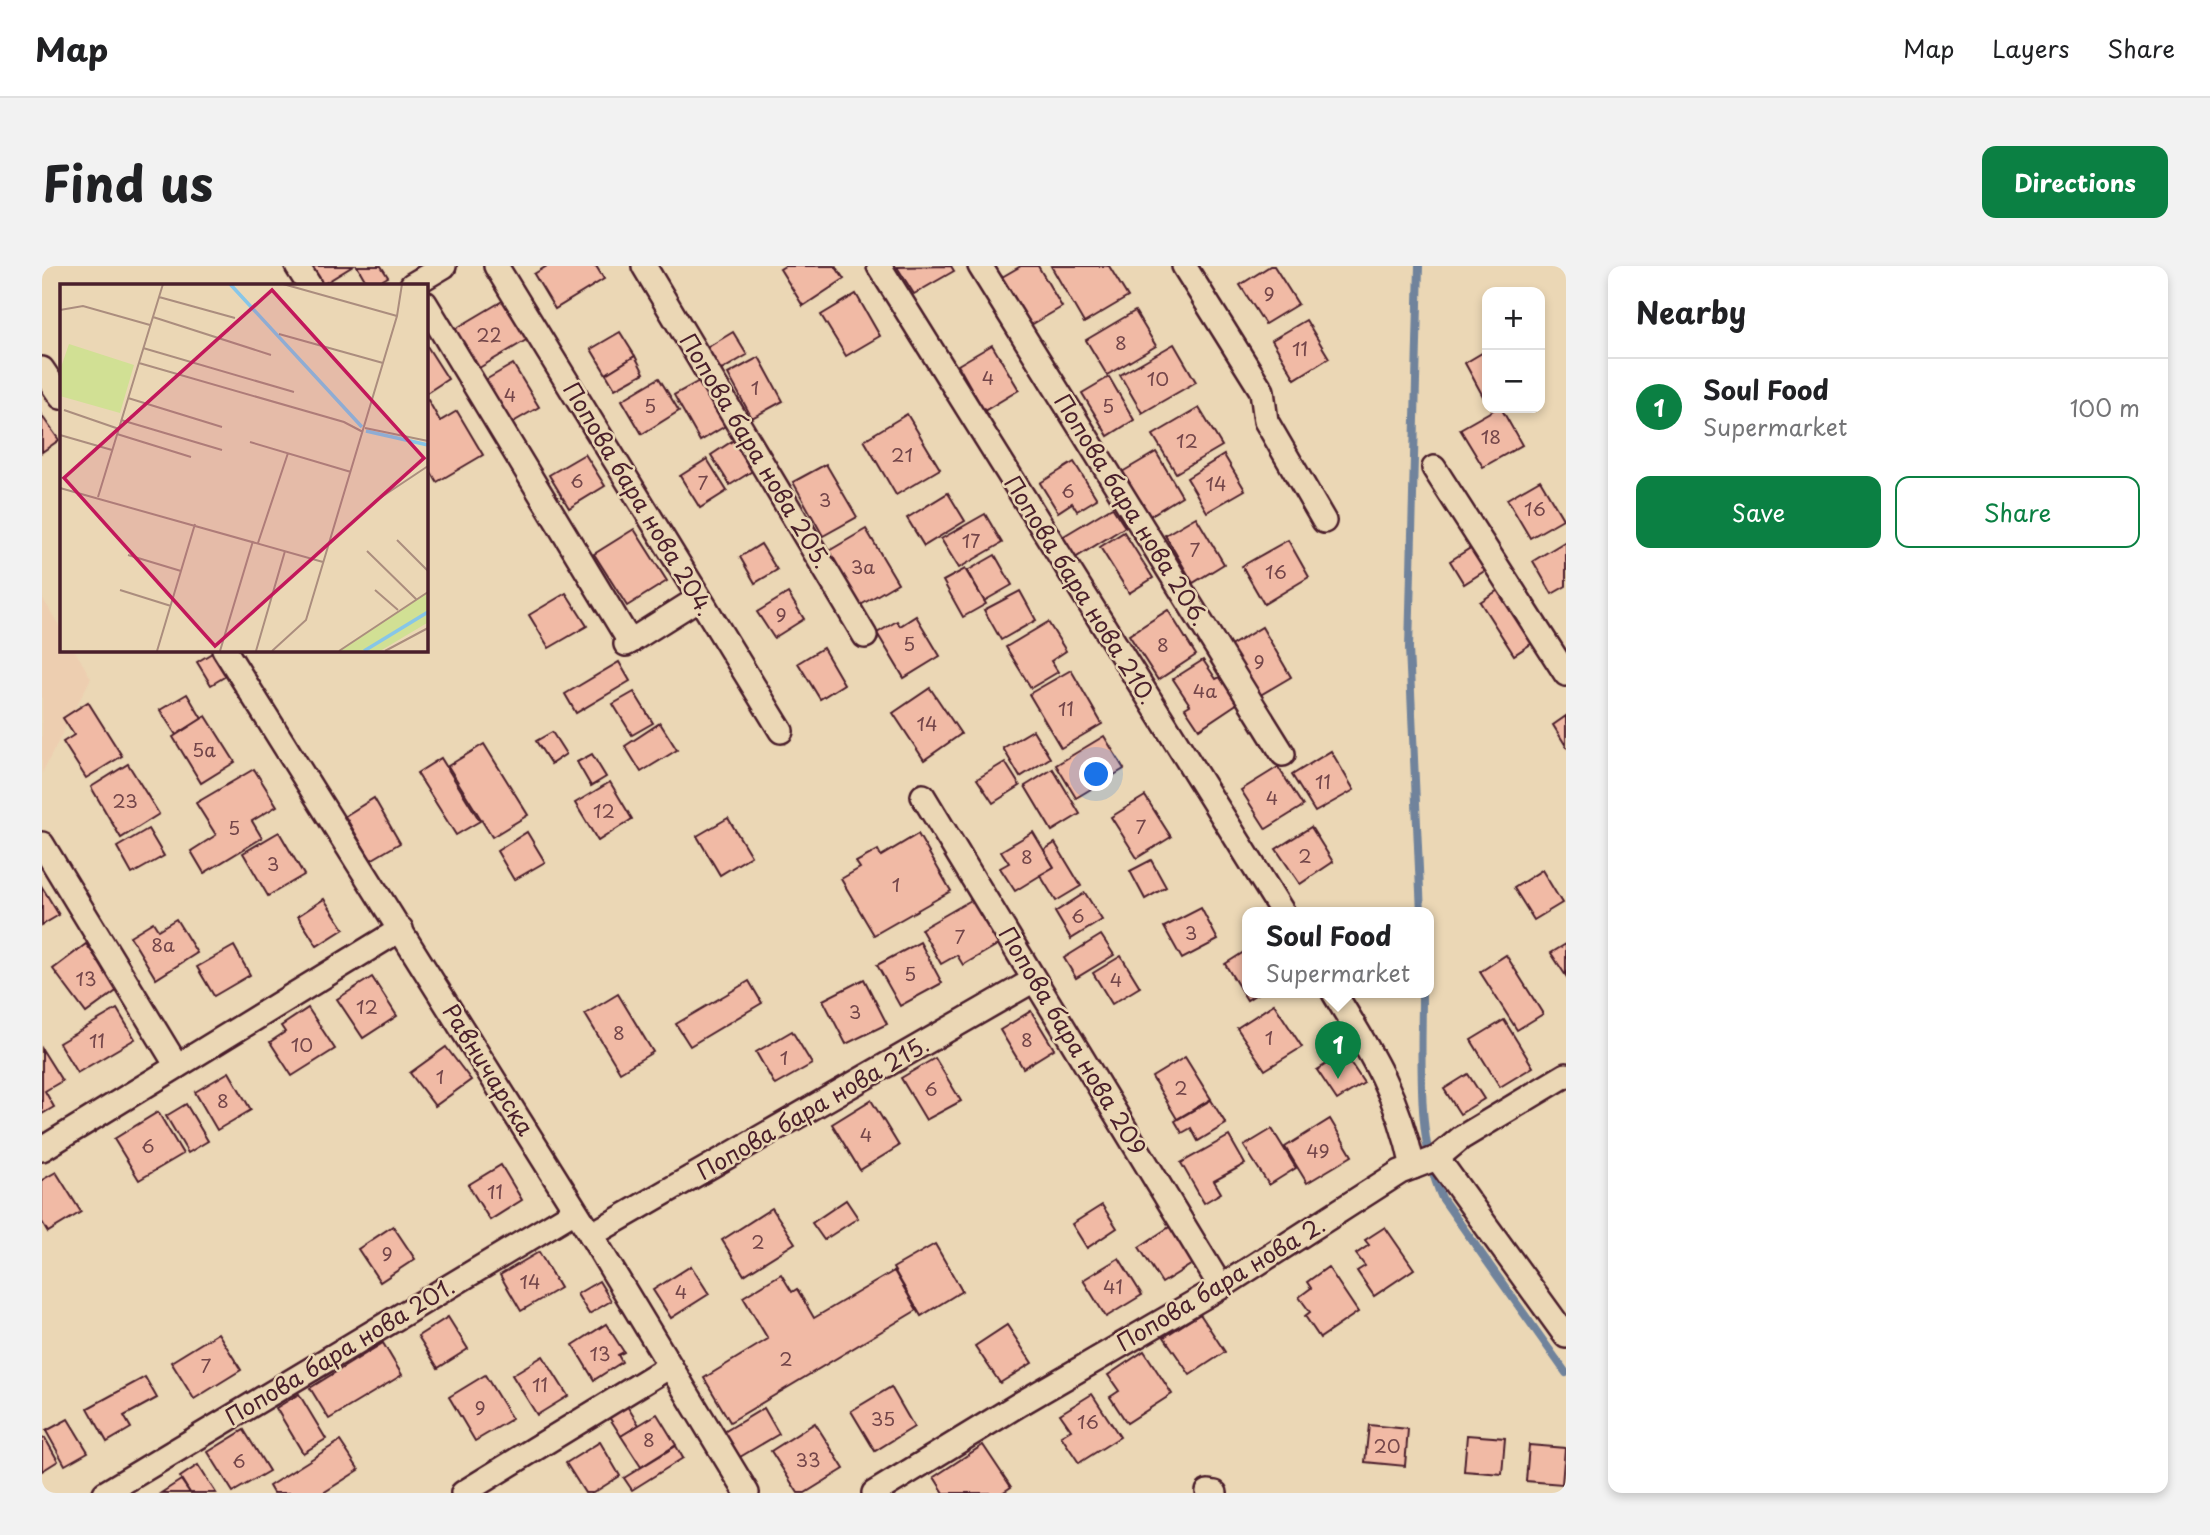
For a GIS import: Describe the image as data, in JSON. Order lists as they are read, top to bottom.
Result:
{
  "streets": {
    "street": [
      "Попова бара нова 205.",
      "Попова бара нова 204.",
      "Попова бара нова 206.",
      "Попова бара нова 210.",
      "Попова бара нова 209",
      "Равничарска",
      "Попова бара нова 215.",
      "Попова бара нова 2.",
      "Попова бара нова 201."
    ]
  },
  "crossings": [
    ["Попова бара нова 209", "Попова бара нова 215."],
    ["Попова бара нова 209", "Попова бара нова 2."],
    ["Равничарска", "Попова бара нова 215."],
    ["Равничарска", "Попова бара нова 201."]
  ],
  "house_numbers": [
    "9",
    "22",
    "8",
    "11",
    "4",
    "10",
    "1",
    "4",
    "5",
    "5",
    "18",
    "12",
    "21",
    "6",
    "7",
    "14",
    "6",
    "3",
    "16",
    "17",
    "7",
    "3a",
    "16",
    "9",
    "5",
    "8",
    "9",
    "4a",
    "11",
    "14",
    "5a",
    "11",
    "4",
    "23",
    "12",
    "7",
    "5",
    "2",
    "8",
    "3",
    "1",
    "6",
    "3",
    "7",
    "8a",
    "5",
    "13",
    "4",
    "12",
    "3",
    "8",
    "1",
    "8",
    "11",
    "10",
    "1",
    "1",
    "2",
    "6",
    "8",
    "4",
    "6",
    "49",
    "11",
    "2",
    "9",
    "14",
    "41",
    "4",
    "13",
    "2",
    "7",
    "11",
    "9",
    "35",
    "16",
    "8",
    "20",
    "33",
    "6"
  ],
  "page": {
    "header": "Map",
    "nav": ["Map", "Layers", "Share"],
    "title": "Find us",
    "buttons": [
      "Directions",
      ["Save", "Share"]
    ],
    "heading": "Nearby",
    "map_buttons": ["+", "−"],
    "list": [
      {
        "mark": "1",
        "name": "Soul Food",
        "note": "Supermarket",
        "value": "100 m"
      }
    ],
    "popup": ["Soul Food", "Supermarket"],
    "pins": "1"
  }
}
